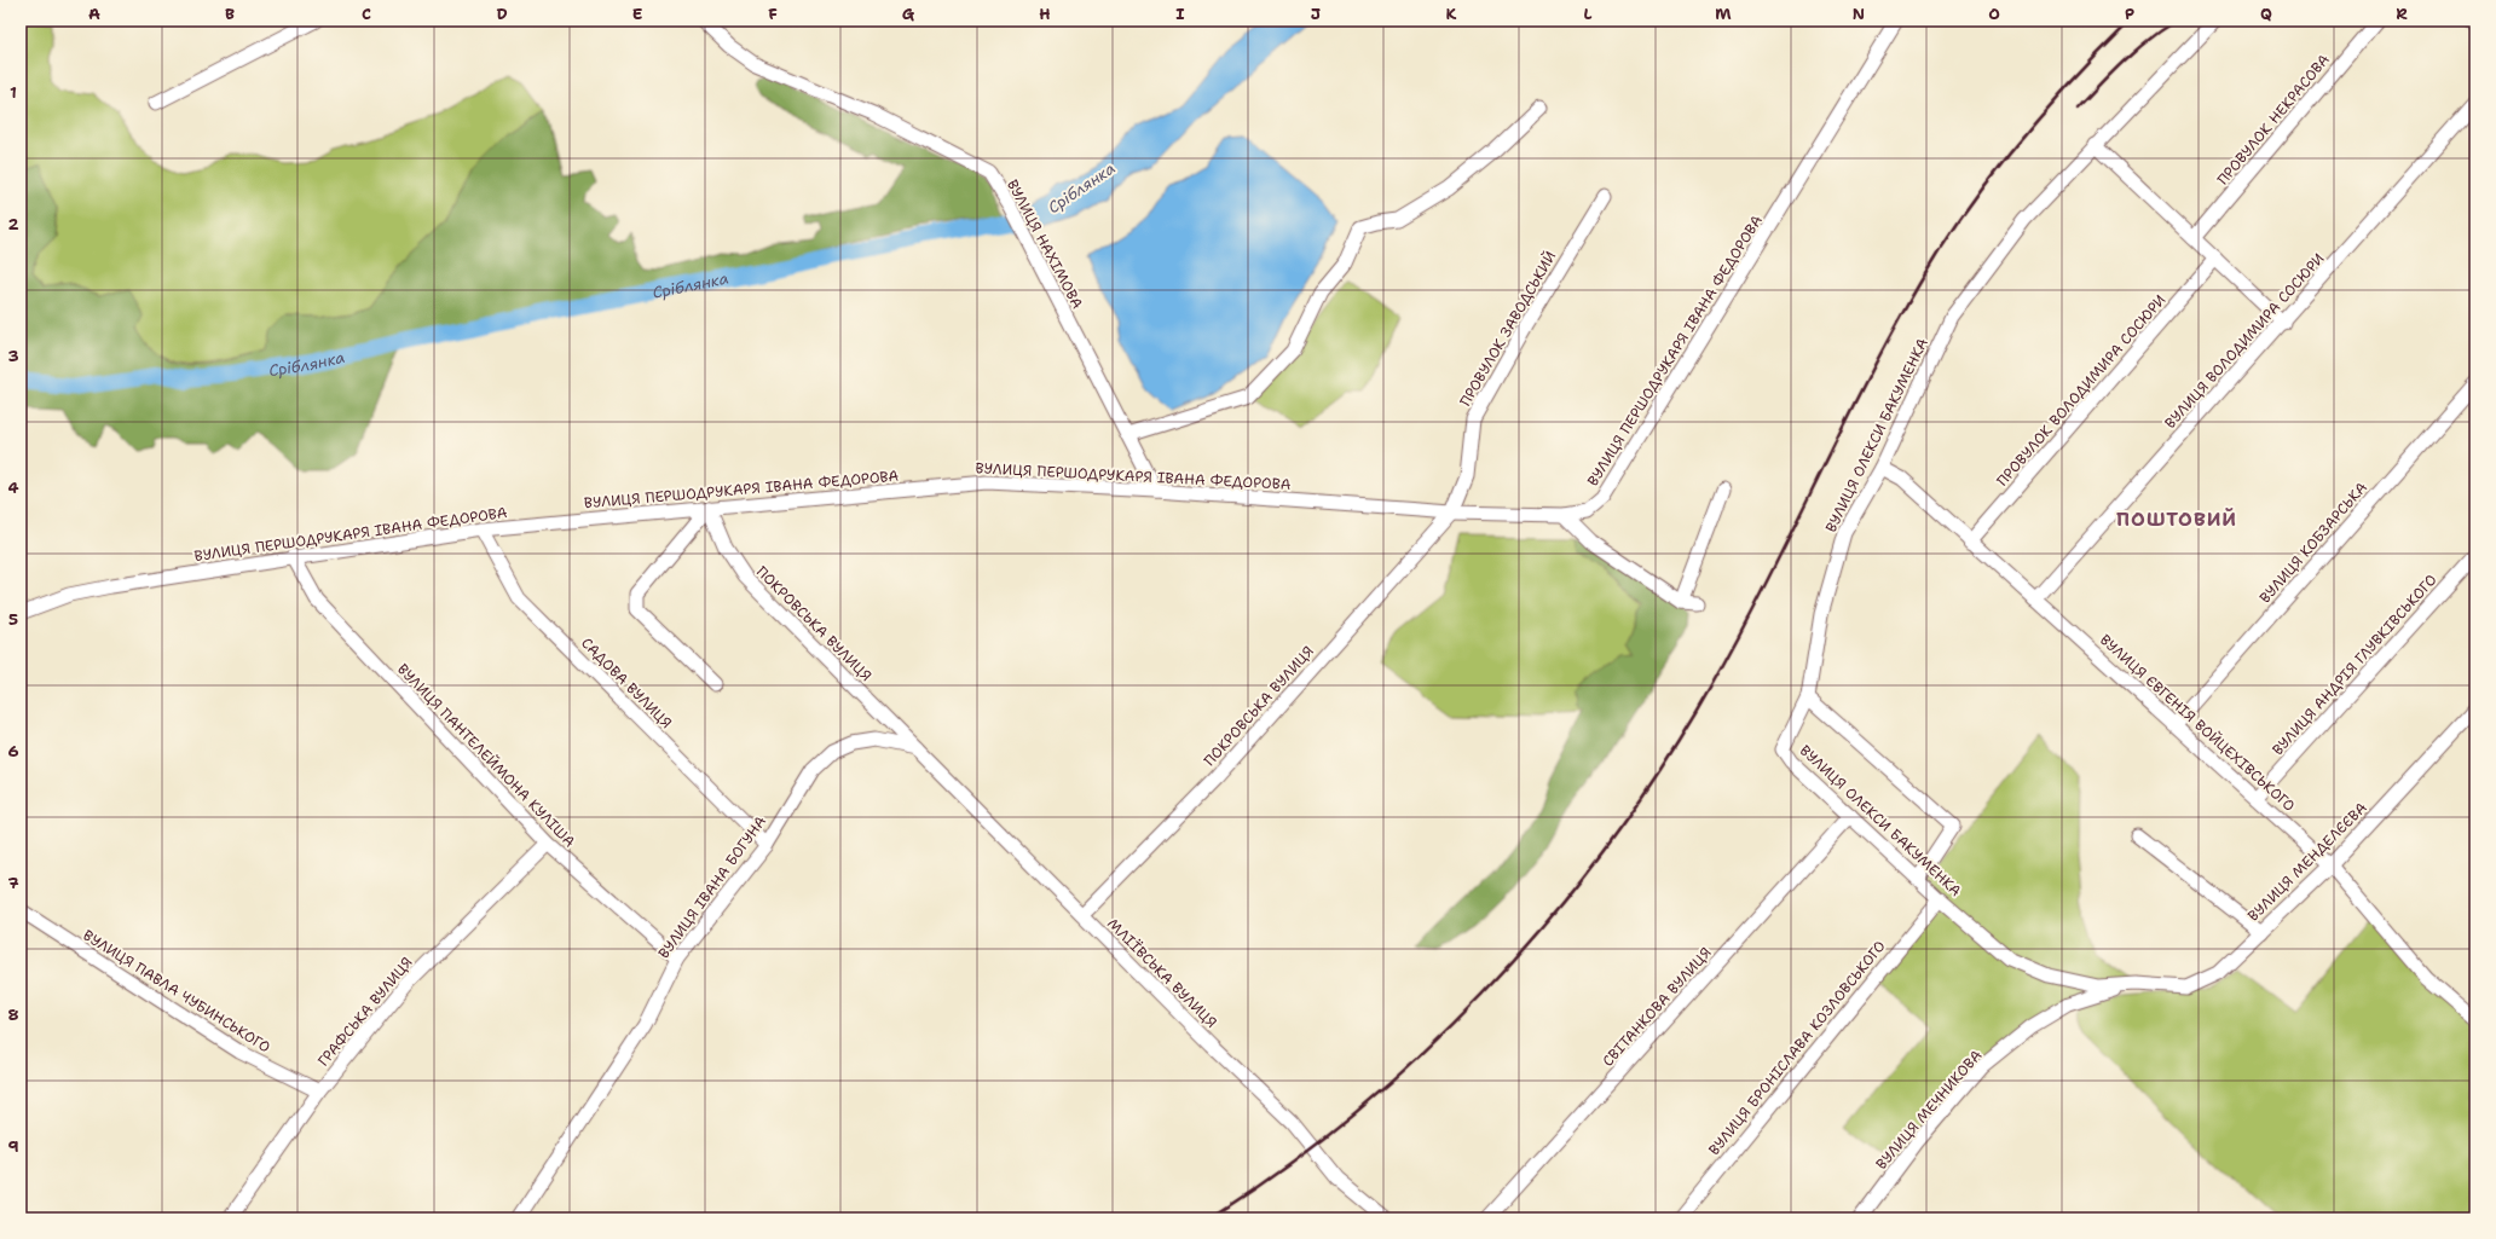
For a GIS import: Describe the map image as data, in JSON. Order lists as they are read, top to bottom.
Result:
{
  "streets": {
    "street": [
      "ПРОВУЛОК НЕКРАСОВА",
      "ВУЛИЦЯ НАХІМОВА",
      "ПРОВУЛОК ЗАВОДСЬКИЙ",
      "ВУЛИЦЯ ВОЛОДИМИРА СОСЮРИ",
      "ВУЛИЦЯ ПЕРШОДРУКАРЯ ІВАНА ФЕДОРОВА",
      "ПРОВУЛОК ВОЛОДИМИРА СОСЮРИ",
      "ВУЛИЦЯ ОЛЕКСИ БАКУМЕНКА",
      "ВУЛИЦЯ КОБЗАРСЬКА",
      "ПОКРОВСЬКА ВУЛИЦЯ",
      "ВУЛИЦЯ АНДРІЯ ГЛУВКІВСЬКОГО",
      "САДОВА ВУЛИЦЯ",
      "ВУЛИЦЯ ЄВГЕНІЯ ВОЙЦЕХІВСЬКОГО",
      "ВУЛИЦЯ ПАНТЕЛЕЙМОНА КУЛІША",
      "ВУЛИЦЯ МЕНДЕЛЄЄВА",
      "ВУЛИЦЯ ІВАНА БОГУНА",
      "МЛІЇВСЬКА ВУЛИЦЯ",
      "ВУЛИЦЯ ПАВЛА ЧУБИНСЬКОГО",
      "СВІТАНКОВА ВУЛИЦЯ",
      "ГРАФСЬКА ВУЛИЦЯ",
      "ВУЛИЦЯ БРОНІСЛАВА КОЗЛОВСЬКОГО",
      "ВУЛИЦЯ МЕЧНИКОВА"
    ]
  },
  "crossings": [
    ["ВУЛИЦЯ НАХІМОВА", "ВУЛИЦЯ ПЕРШОДРУКАРЯ ІВАНА ФЕДОРОВА"],
    ["ПРОВУЛОК ЗАВОДСЬКИЙ", "ВУЛИЦЯ ПЕРШОДРУКАРЯ ІВАНА ФЕДОРОВА"],
    ["ПРОВУЛОК ЗАВОДСЬКИЙ", "ПОКРОВСЬКА ВУЛИЦЯ"],
    ["ВУЛИЦЯ ВОЛОДИМИРА СОСЮРИ", "ВУЛИЦЯ ЄВГЕНІЯ ВОЙЦЕХІВСЬКОГО"],
    ["ВУЛИЦЯ ПЕРШОДРУКАРЯ ІВАНА ФЕДОРОВА", "ПОКРОВСЬКА ВУЛИЦЯ"],
    ["ВУЛИЦЯ ПЕРШОДРУКАРЯ ІВАНА ФЕДОРОВА", "САДОВА ВУЛИЦЯ"],
    ["ВУЛИЦЯ ПЕРШОДРУКАРЯ ІВАНА ФЕДОРОВА", "ВУЛИЦЯ ПАНТЕЛЕЙМОНА КУЛІША"],
    ["ПРОВУЛОК ВОЛОДИМИРА СОСЮРИ", "ВУЛИЦЯ ЄВГЕНІЯ ВОЙЦЕХІВСЬКОГО"],
    ["ВУЛИЦЯ ОЛЕКСИ БАКУМЕНКА", "ВУЛИЦЯ ЄВГЕНІЯ ВОЙЦЕХІВСЬКОГО"],
    ["ВУЛИЦЯ ОЛЕКСИ БАКУМЕНКА", "ВУЛИЦЯ МЕНДЕЛЄЄВА"],
    ["ВУЛИЦЯ ОЛЕКСИ БАКУМЕНКА", "СВІТАНКОВА ВУЛИЦЯ"],
    ["ВУЛИЦЯ ОЛЕКСИ БАКУМЕНКА", "ВУЛИЦЯ БРОНІСЛАВА КОЗЛОВСЬКОГО"],
    ["ВУЛИЦЯ ОЛЕКСИ БАКУМЕНКА", "ВУЛИЦЯ МЕЧНИКОВА"],
    ["ВУЛИЦЯ КОБЗАРСЬКА", "ВУЛИЦЯ ЄВГЕНІЯ ВОЙЦЕХІВСЬКОГО"],
    ["ПОКРОВСЬКА ВУЛИЦЯ", "ВУЛИЦЯ ІВАНА БОГУНА"],
    ["ПОКРОВСЬКА ВУЛИЦЯ", "МЛІЇВСЬКА ВУЛИЦЯ"],
    ["ВУЛИЦЯ АНДРІЯ ГЛУВКІВСЬКОГО", "ВУЛИЦЯ ЄВГЕНІЯ ВОЙЦЕХІВСЬКОГО"],
    ["САДОВА ВУЛИЦЯ", "ВУЛИЦЯ ІВАНА БОГУНА"],
    ["ВУЛИЦЯ ЄВГЕНІЯ ВОЙЦЕХІВСЬКОГО", "ВУЛИЦЯ МЕНДЕЛЄЄВА"],
    ["ВУЛИЦЯ ПАНТЕЛЕЙМОНА КУЛІША", "ВУЛИЦЯ ІВАНА БОГУНА"],
    ["ВУЛИЦЯ ПАНТЕЛЕЙМОНА КУЛІША", "ГРАФСЬКА ВУЛИЦЯ"],
    ["ВУЛИЦЯ МЕНДЕЛЄЄВА", "ВУЛИЦЯ МЕЧНИКОВА"],
    ["ВУЛИЦЯ ІВАНА БОГУНА", "МЛІЇВСЬКА ВУЛИЦЯ"],
    ["ВУЛИЦЯ ПАВЛА ЧУБИНСЬКОГО", "ГРАФСЬКА ВУЛИЦЯ"]
  ],
  "districts": ["ПОШТОВИЙ"],
  "water": ["Сріблянка"],
  "grid": {
    "columns": [
      "A",
      "B",
      "C",
      "D",
      "E",
      "F",
      "G",
      "H",
      "I",
      "J",
      "K",
      "L",
      "M",
      "N",
      "O",
      "P",
      "Q",
      "R"
    ],
    "rows": [
      "1",
      "2",
      "3",
      "4",
      "5",
      "6",
      "7",
      "8",
      "9"
    ]
  }
}
